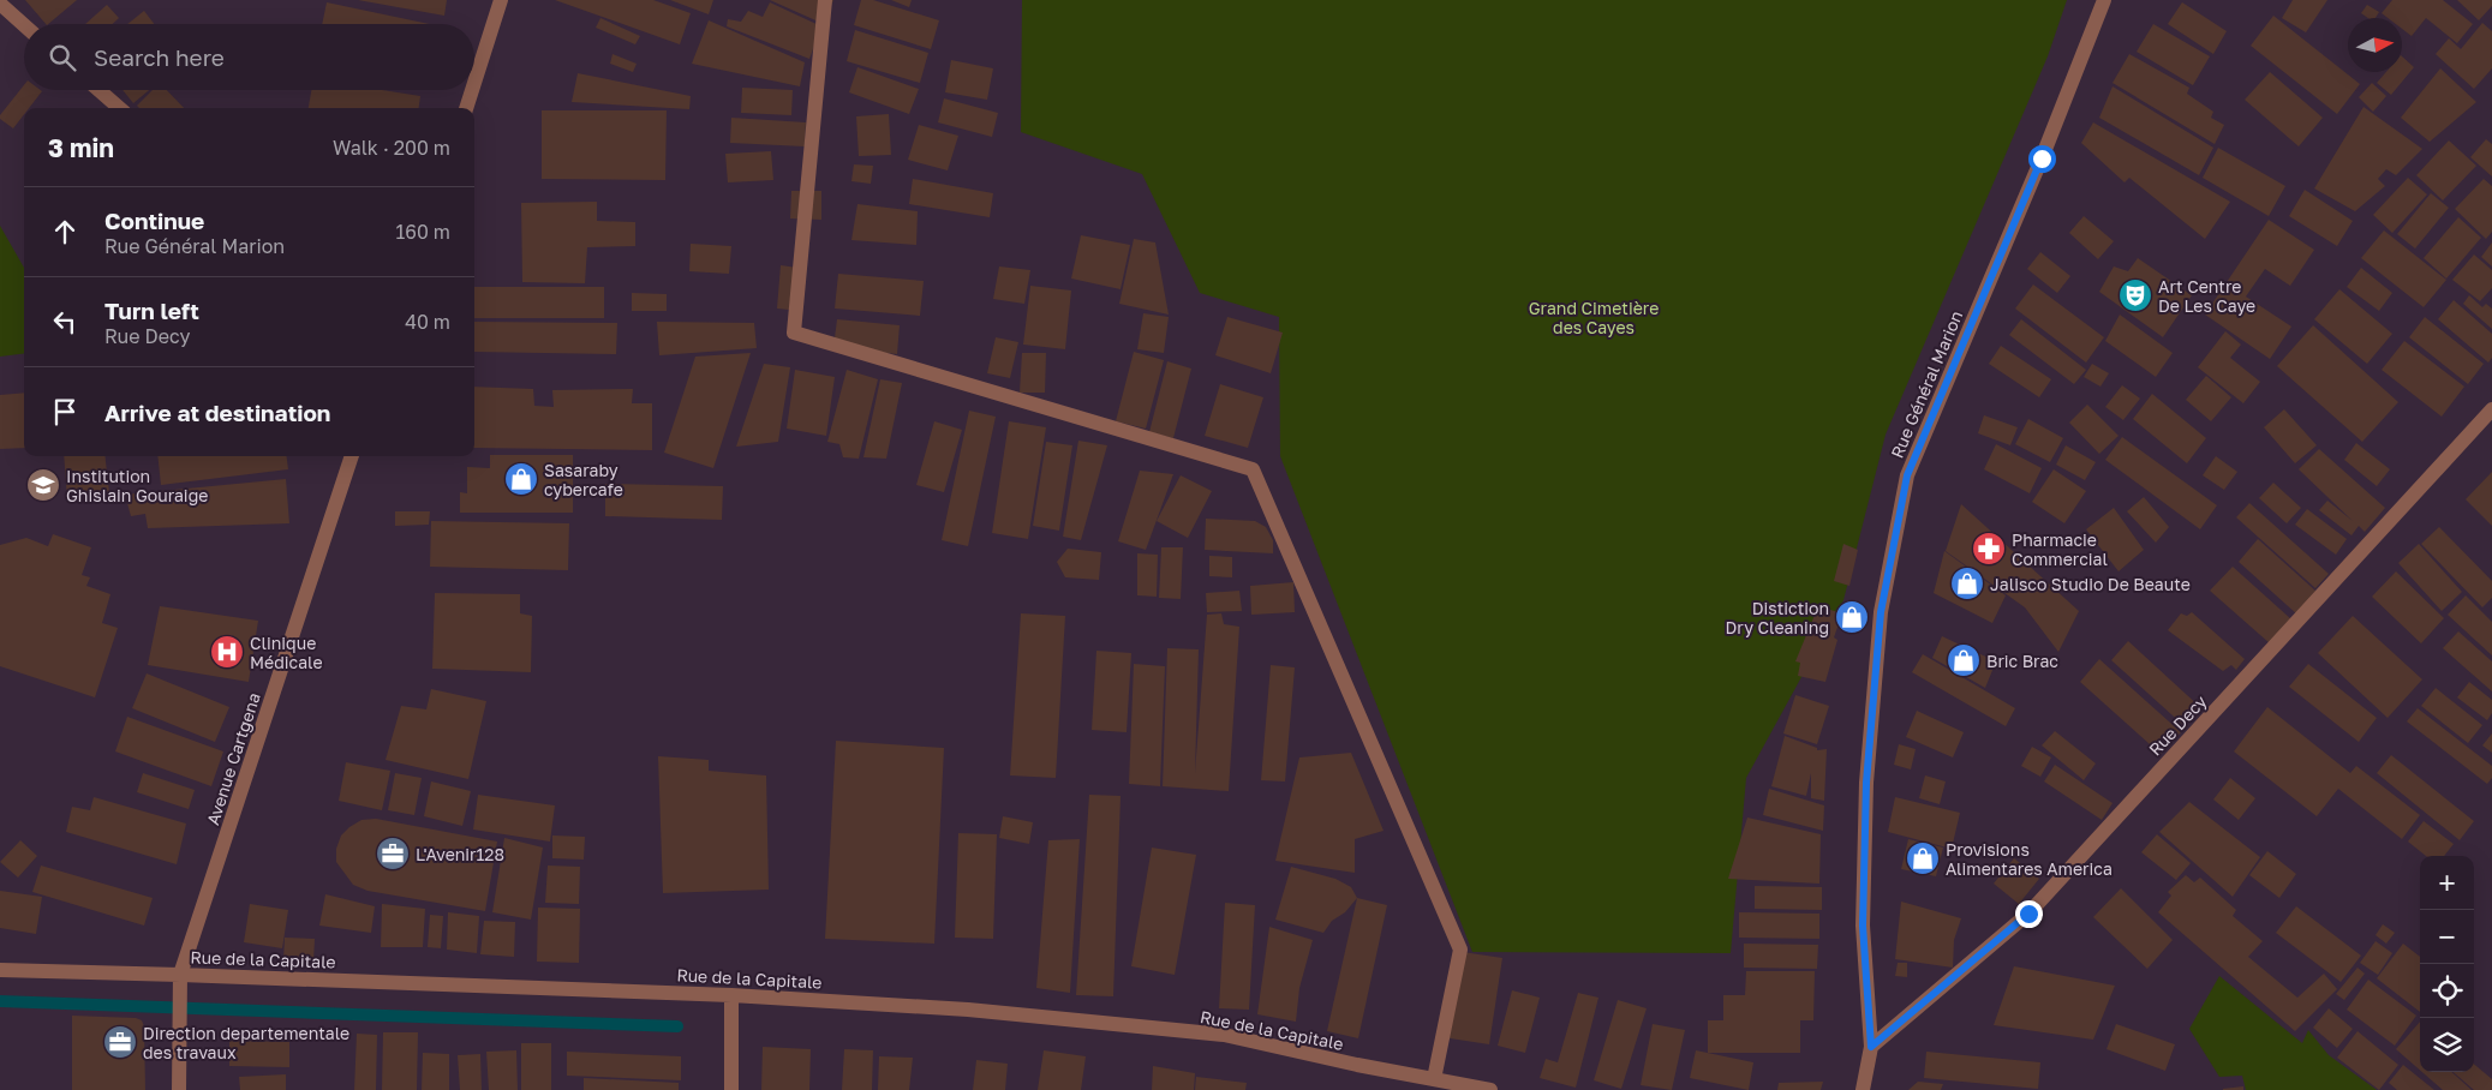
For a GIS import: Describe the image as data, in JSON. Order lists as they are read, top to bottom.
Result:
{
  "streets": {
    "street": [
      "Rue Général Marion",
      "Rue Decy",
      "Avenue Cartgena",
      "Rue de la Capitale"
    ]
  },
  "crossings": [
    ["Rue Général Marion", "Rue Decy"],
    ["Avenue Cartgena", "Rue de la Capitale"]
  ],
  "parks": ["Grand Cimetière des Cayes"],
  "places": {
    "theatre": ["Art Centre De Les Caye"],
    "shop": [
      "Sasaraby cybercafe",
      "Jalisco Studio De Beaute",
      "Distiction Dry Cleaning",
      "Bric Brac",
      "Provisions Alimentares America"
    ],
    "school or university": ["Institution Ghislain Gouraige"],
    "pharmacy": ["Pharmacie Commercial"],
    "hospital": ["Clinique Médicale"],
    "office": ["L'Avenir128", "Direction departementale des travaux"]
  },
  "north": "right",
  "page": {
    "search": "Search here",
    "heading": ["3 min", "Walk · 200 m"],
    "list": [
      ["Continue", "Rue Général Marion", "160 m"],
      ["Turn left", "Rue Decy", "40 m"],
      "Arrive at destination"
    ],
    "map_buttons": ["+", "−"]
  }
}
